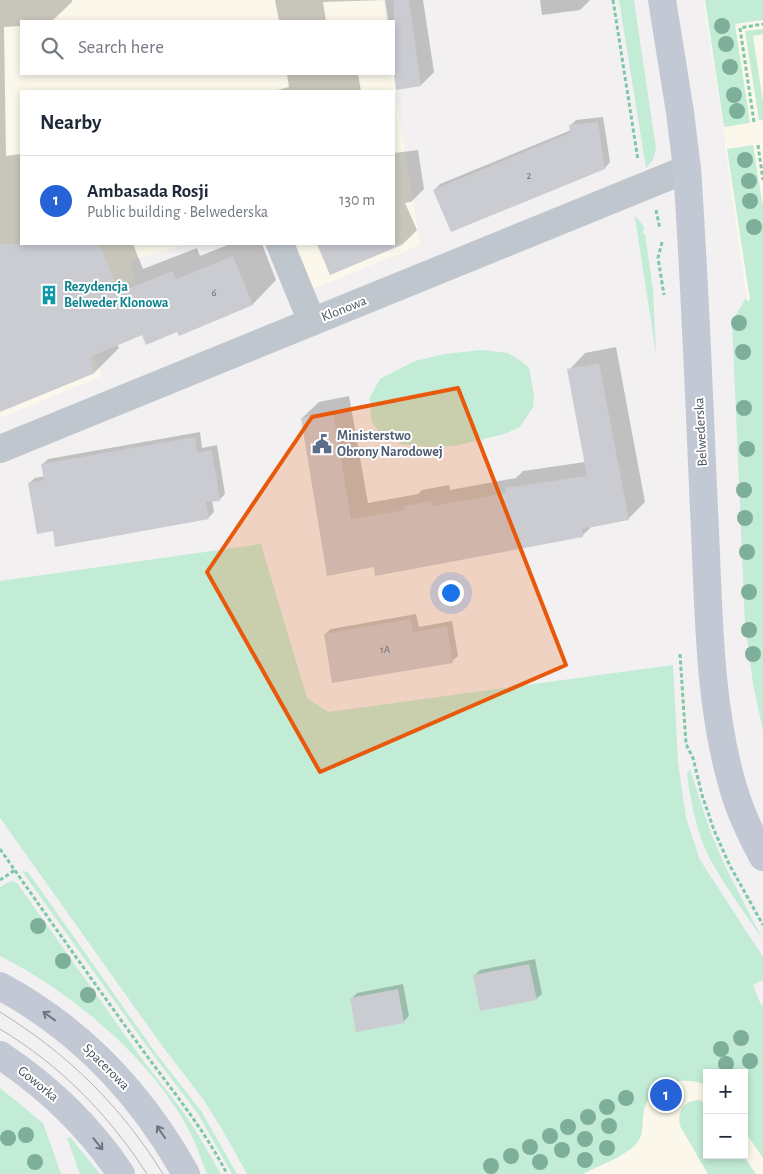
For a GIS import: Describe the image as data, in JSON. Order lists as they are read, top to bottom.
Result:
{
  "streets": {
    "street": [
      "Klonowa",
      "Belwederska",
      "Spacerowa",
      "Goworka"
    ]
  },
  "crossings": [
    ["Klonowa", "Belwederska"]
  ],
  "one_way": ["Spacerowa", "Goworka"],
  "places": {
    "building": ["Rezydencja Belweder Klonowa"],
    "public building": ["Ministerstwo Obrony Narodowej"]
  },
  "house_numbers": ["2", "6", "1A"],
  "page": {
    "search": "Search here",
    "heading": "Nearby",
    "list": [
      {
        "mark": "1",
        "name": "Ambasada Rosji",
        "note": "Public building · Belwederska",
        "value": "130 m"
      }
    ],
    "map_buttons": ["+", "−"],
    "pins": "1"
  }
}
